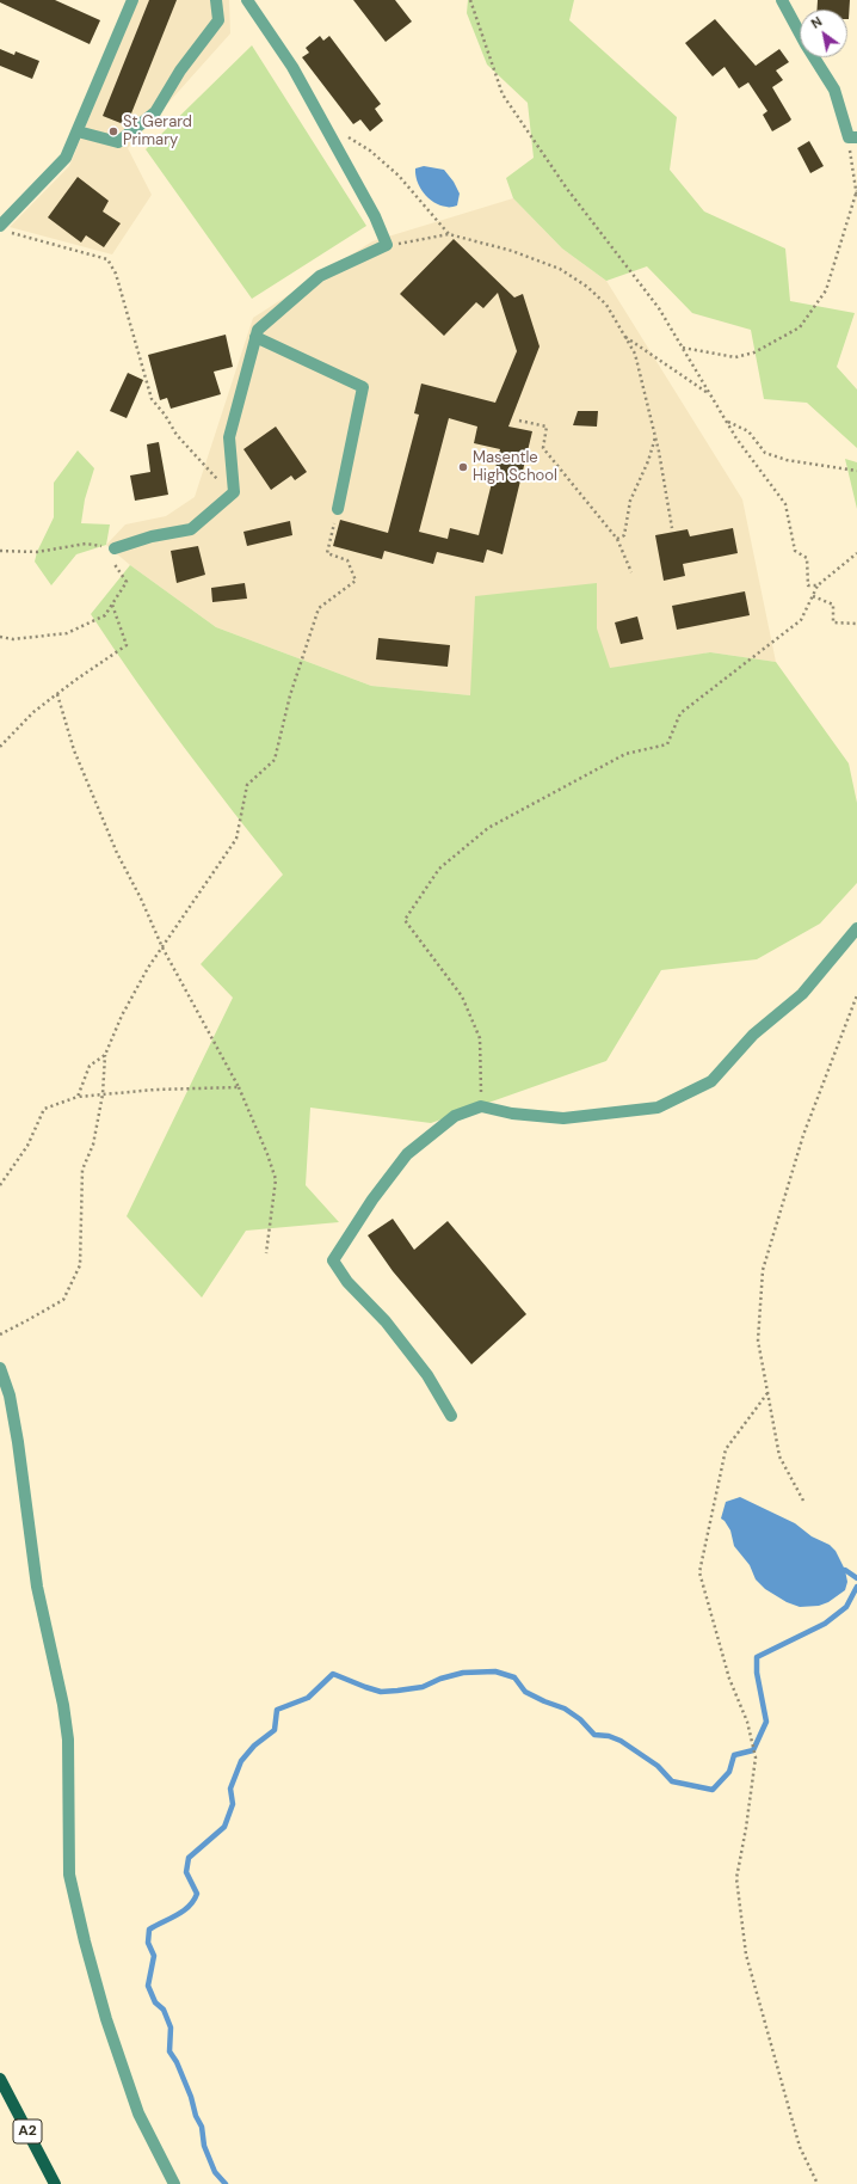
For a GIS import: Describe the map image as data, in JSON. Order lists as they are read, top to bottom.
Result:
{
  "streets": {
    "main road": ["A2"]
  },
  "places": ["St Gerard Primary", "Masentle High School"],
  "north": "top left"
}
